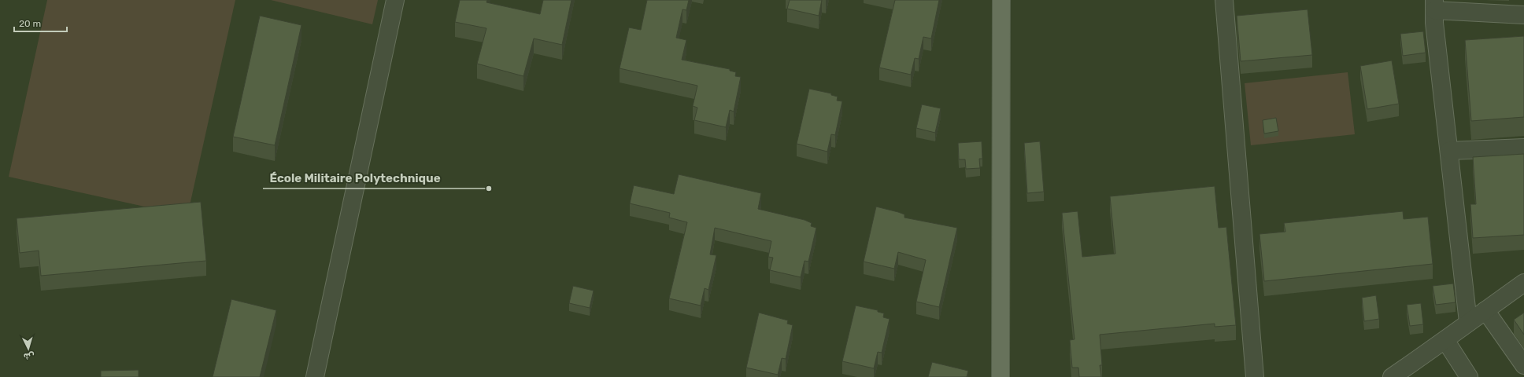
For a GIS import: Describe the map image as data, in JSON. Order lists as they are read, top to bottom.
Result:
{
  "places": ["École Militaire Polytechnique"],
  "scale_bar": "20 m",
  "north": "bottom"
}
